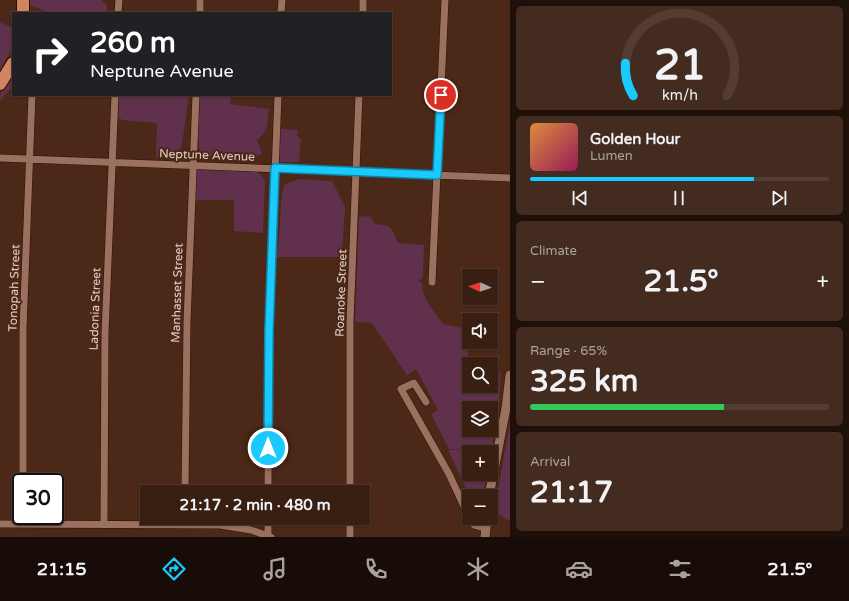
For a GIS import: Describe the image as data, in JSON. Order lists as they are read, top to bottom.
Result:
{
  "streets": {
    "street": [
      "Neptune Avenue",
      "Tonopah Street",
      "Manhasset Street",
      "Roanoke Street",
      "Ladonia Street"
    ]
  },
  "crossings": [
    ["Neptune Avenue", "Tonopah Street"],
    ["Neptune Avenue", "Manhasset Street"],
    ["Neptune Avenue", "Roanoke Street"],
    ["Neptune Avenue", "Ladonia Street"]
  ],
  "north": "left",
  "page": {
    "turn": ["260 m", "Neptune Avenue"],
    "song": ["Golden Hour", "Lumen"],
    "tile": [
      "Climate",
      ["Range · 65%", "325 km"],
      ["Arrival", "21:17"]
    ],
    "heat": ["−", "21.5°", "+"],
    "map_buttons": ["+", "−"],
    "limit": "30",
    "trip": "21:17 · 2 min · 480 m",
    "tabs": ["21:15", "21.5°"],
    "gauge": ["21", "km/h"]
  }
}
